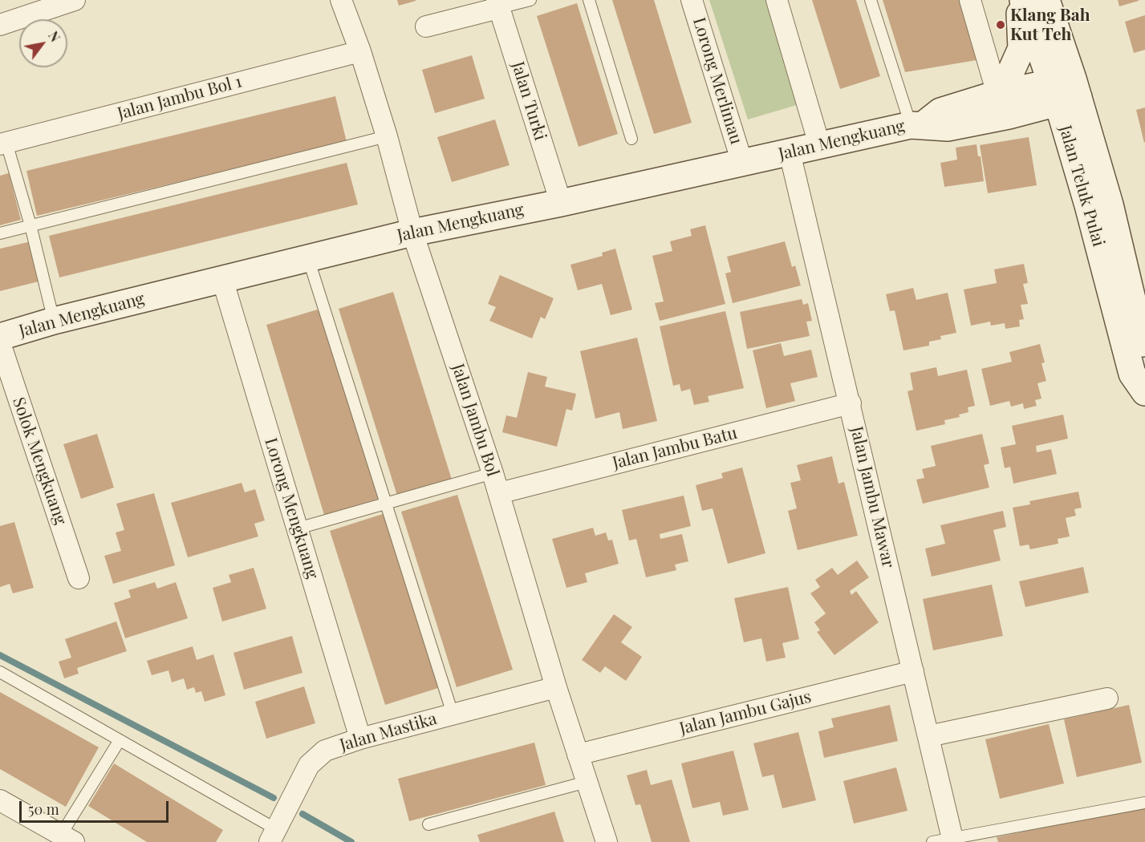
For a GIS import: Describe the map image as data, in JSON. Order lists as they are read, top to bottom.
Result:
{
  "streets": {
    "street": [
      "Lorong Merlimau",
      "Jalan Jambu Bol 1",
      "Jalan Turki",
      "Jalan Mengkuang",
      "Jalan Teluk Pulai",
      "Jalan Jambu Bol",
      "Jalan Jambu Batu",
      "Solok Mengkuang",
      "Jalan Jambu Mawar",
      "Lorong Mengkuang",
      "Jalan Jambu Gajus",
      "Jalan Mastika"
    ]
  },
  "crossings": [
    ["Lorong Merlimau", "Jalan Mengkuang"],
    ["Jalan Jambu Bol 1", "Jalan Jambu Bol"],
    ["Jalan Turki", "Jalan Mengkuang"],
    ["Jalan Mengkuang", "Jalan Teluk Pulai"],
    ["Jalan Mengkuang", "Jalan Jambu Bol"],
    ["Jalan Mengkuang", "Jalan Jambu Mawar"],
    ["Jalan Mengkuang", "Lorong Mengkuang"],
    ["Jalan Jambu Bol", "Jalan Jambu Batu"],
    ["Jalan Jambu Bol", "Jalan Jambu Gajus"],
    ["Jalan Jambu Bol", "Jalan Mastika"],
    ["Jalan Jambu Batu", "Jalan Jambu Mawar"],
    ["Jalan Jambu Mawar", "Jalan Jambu Gajus"],
    ["Lorong Mengkuang", "Jalan Mastika"]
  ],
  "places": ["Klang Bah Kut Teh"],
  "scale_bar": "50 m",
  "north": "top right"
}
